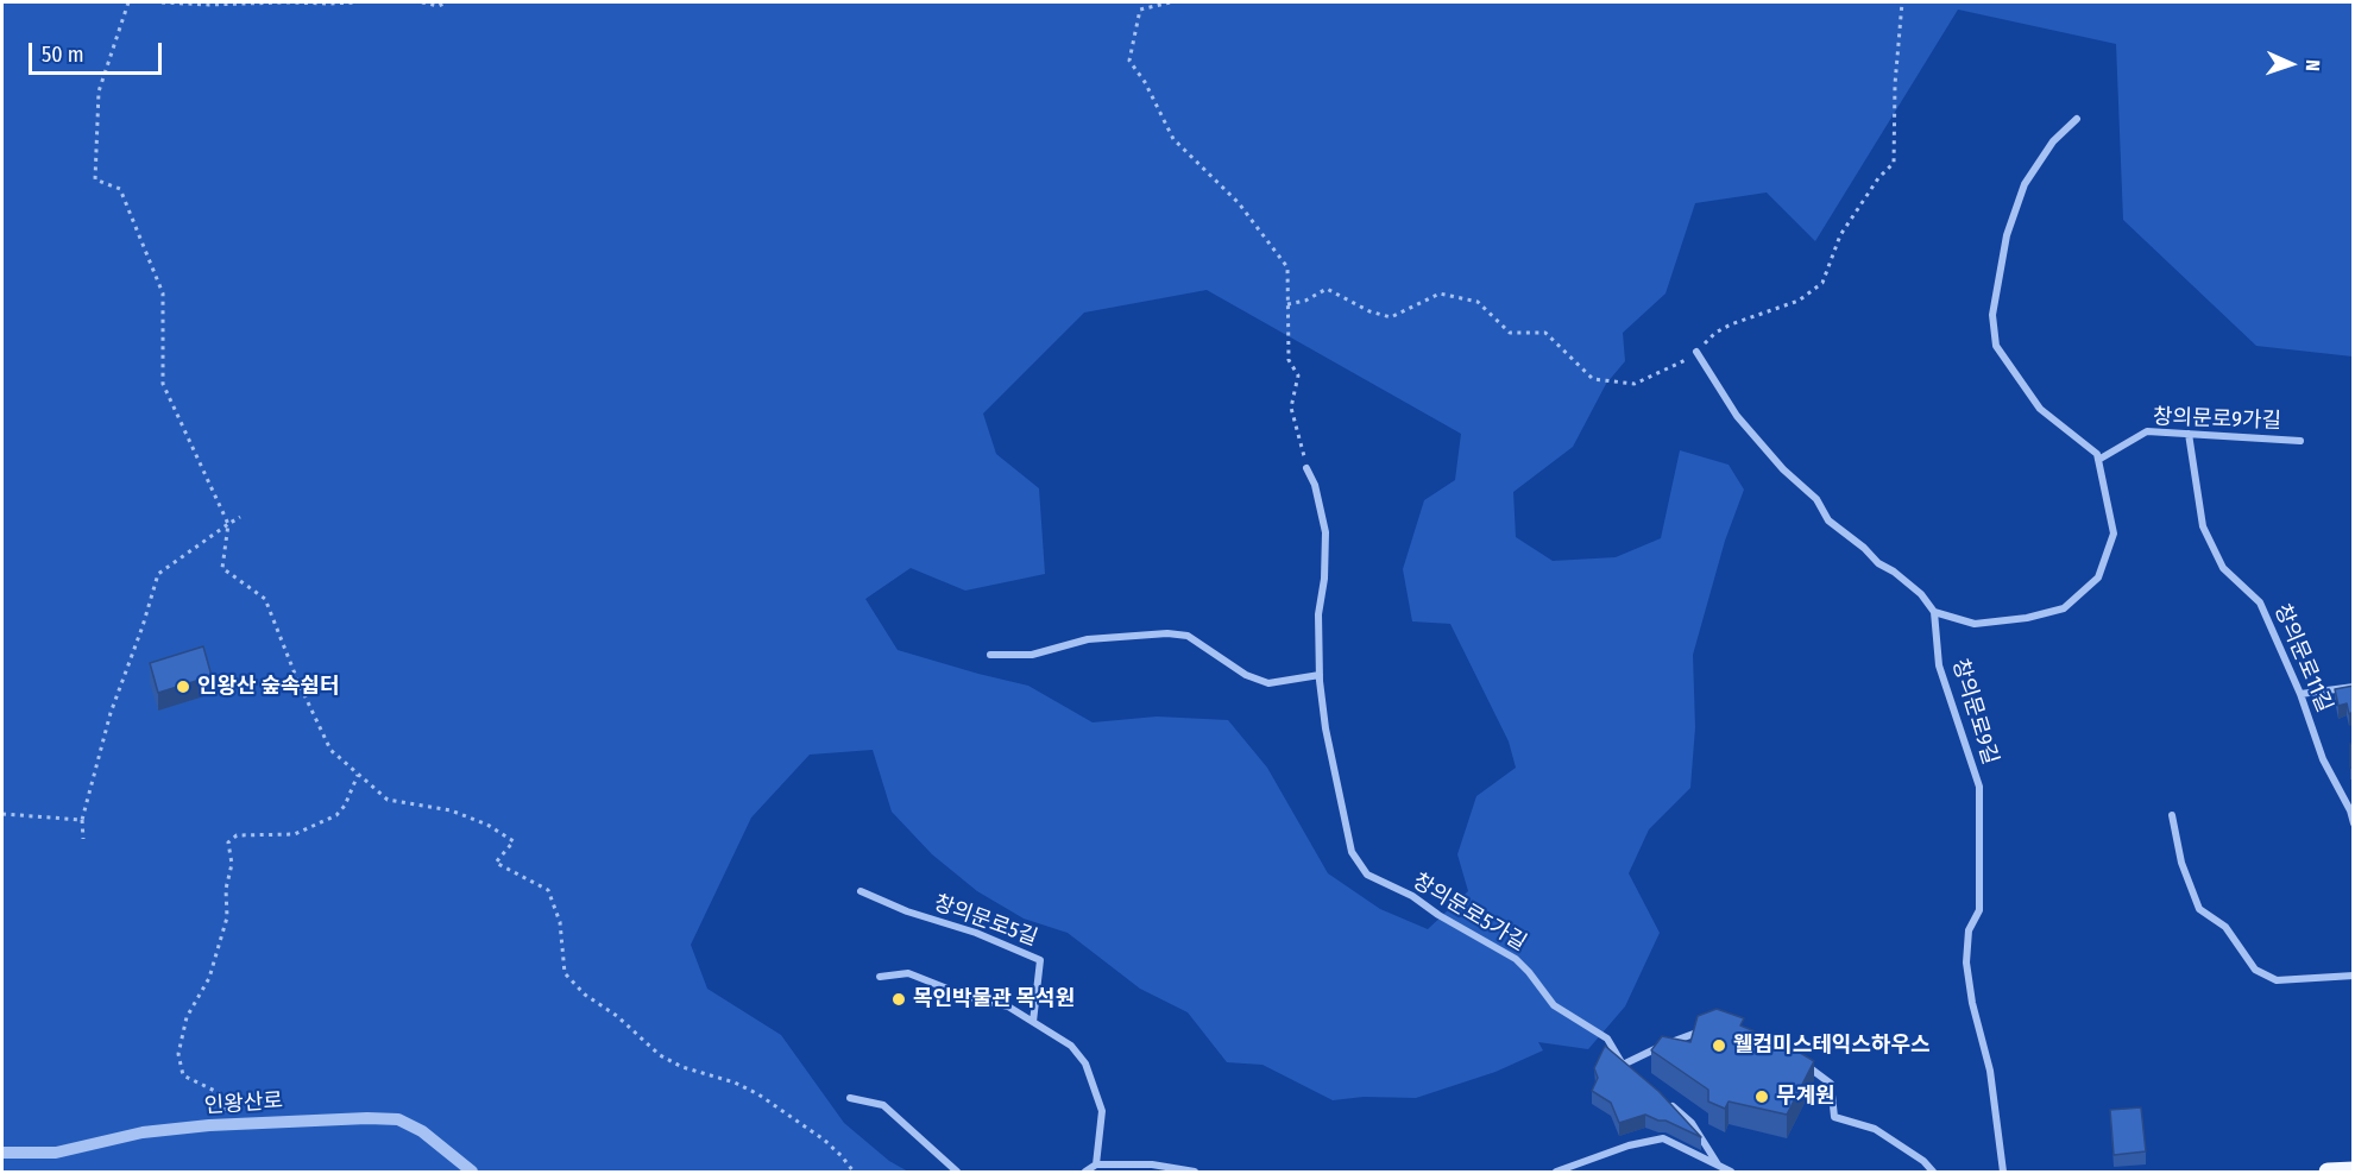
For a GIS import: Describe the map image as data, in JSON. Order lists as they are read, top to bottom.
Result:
{
  "streets": {
    "street": [
      "창의문로9가길",
      "창의문로11길",
      "창의문로9길",
      "창의문로5가길",
      "창의문로5길",
      "인왕산로"
    ]
  },
  "crossings": [
    ["창의문로9가길", "창의문로11길"]
  ],
  "places": [
    "인왕산 숲속쉼터",
    "목인박물관 목석원",
    "웰컴미스테익스하우스",
    "무계원"
  ],
  "scale_bar": "50 m",
  "north": "right"
}
